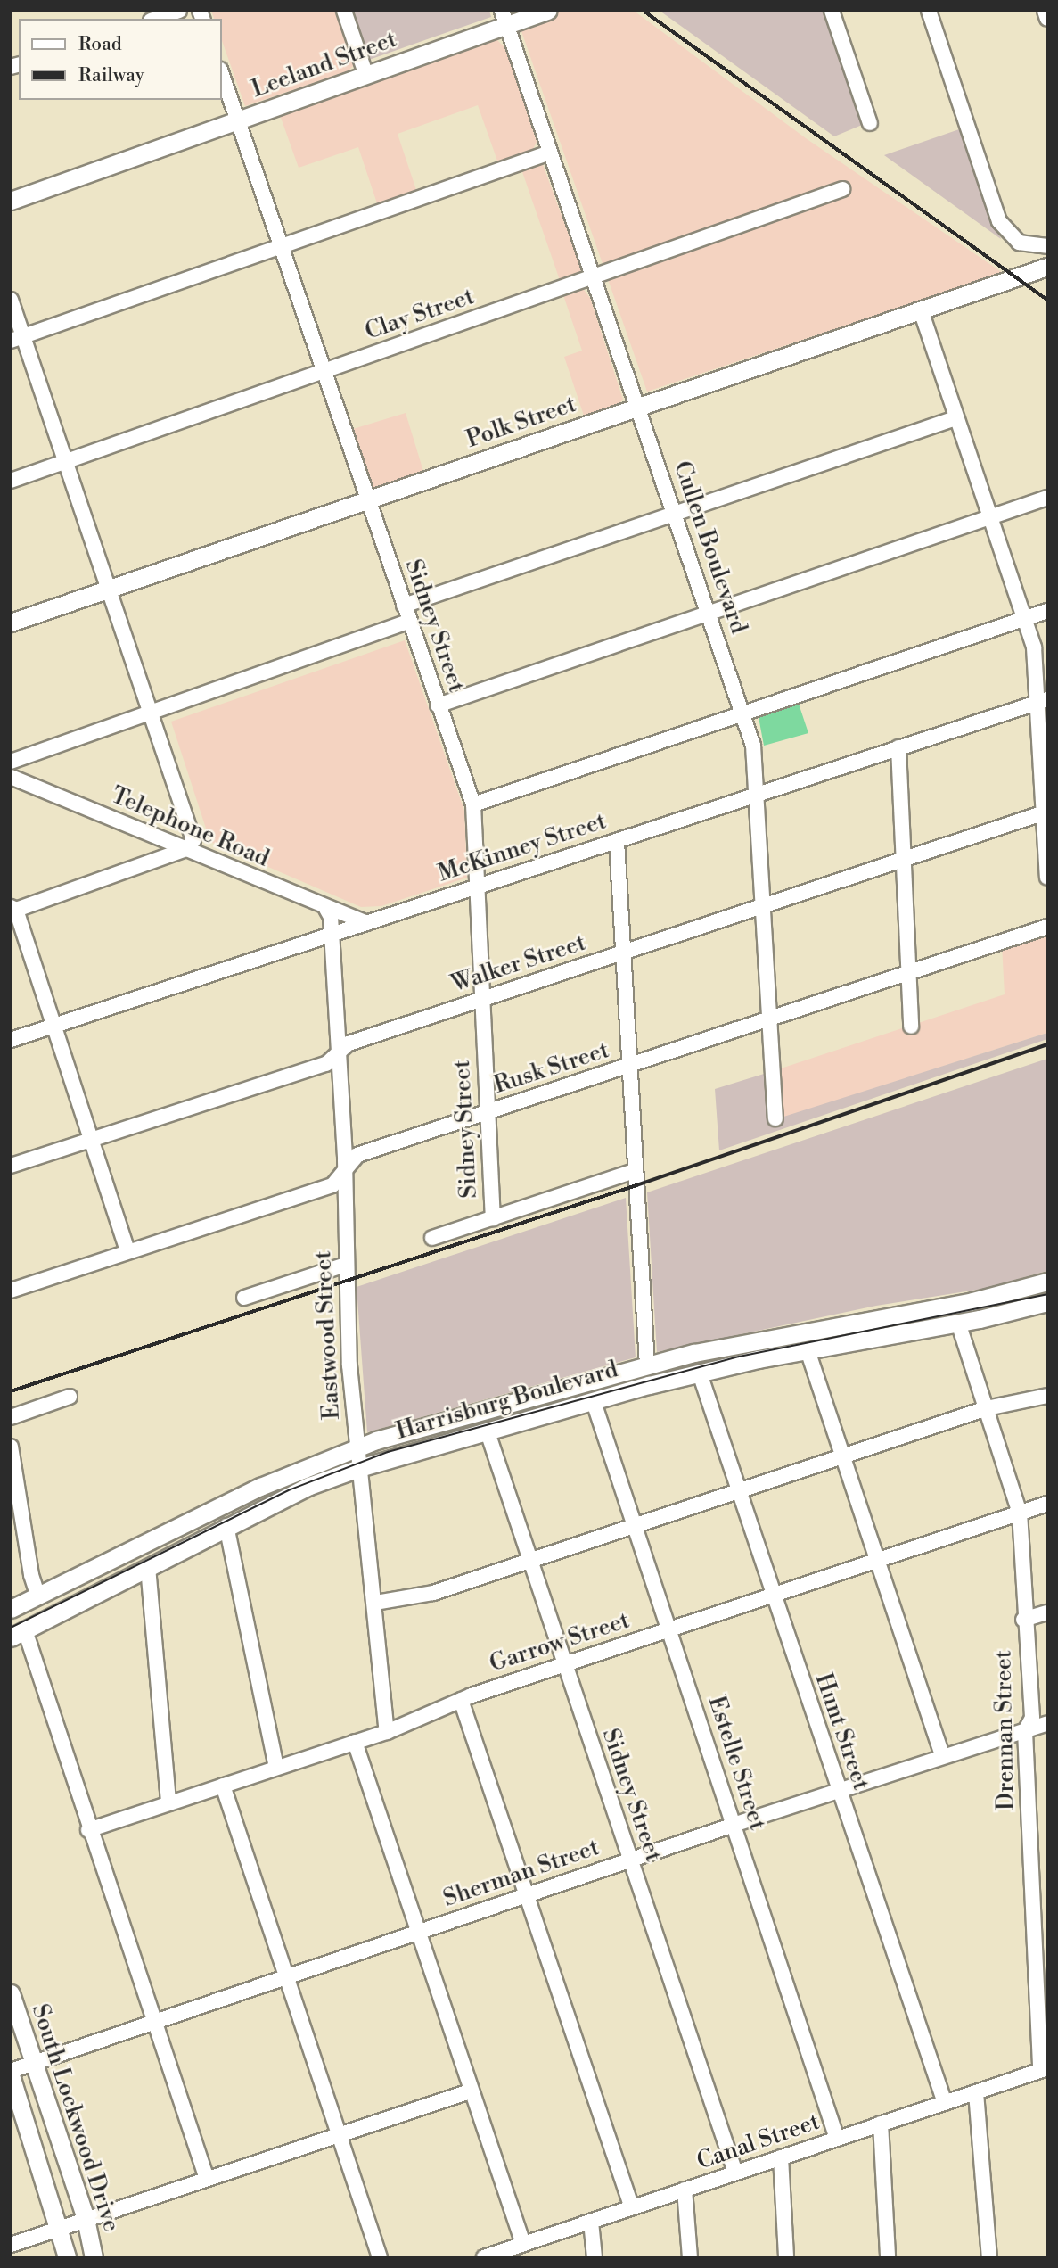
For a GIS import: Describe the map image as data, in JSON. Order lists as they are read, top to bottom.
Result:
{
  "streets": {
    "main road": [
      "Leeland Street",
      "Polk Street",
      "Harrisburg Boulevard",
      "South Lockwood Drive"
    ],
    "street": [
      "Clay Street",
      "Cullen Boulevard",
      "Sidney Street",
      "Telephone Road",
      "McKinney Street",
      "Walker Street",
      "Rusk Street",
      "Eastwood Street",
      "Garrow Street",
      "Drennan Street",
      "Hunt Street",
      "Estelle Street",
      "Sherman Street",
      "Canal Street"
    ]
  },
  "crossings": [
    ["Leeland Street", "Cullen Boulevard"],
    ["Leeland Street", "Sidney Street"],
    ["Clay Street", "Cullen Boulevard"],
    ["Clay Street", "Sidney Street"],
    ["Polk Street", "Cullen Boulevard"],
    ["Polk Street", "Sidney Street"],
    ["Cullen Boulevard", "McKinney Street"],
    ["Cullen Boulevard", "Walker Street"],
    ["Cullen Boulevard", "Rusk Street"],
    ["Sidney Street", "McKinney Street"],
    ["Sidney Street", "Walker Street"],
    ["Sidney Street", "Rusk Street"],
    ["Sidney Street", "Harrisburg Boulevard"],
    ["Sidney Street", "Garrow Street"],
    ["Sidney Street", "Sherman Street"],
    ["Sidney Street", "Canal Street"],
    ["Telephone Road", "McKinney Street"],
    ["McKinney Street", "Eastwood Street"],
    ["Walker Street", "Eastwood Street"],
    ["Rusk Street", "Eastwood Street"],
    ["Eastwood Street", "Harrisburg Boulevard"],
    ["Eastwood Street", "Garrow Street"],
    ["Harrisburg Boulevard", "Drennan Street"],
    ["Harrisburg Boulevard", "Hunt Street"],
    ["Harrisburg Boulevard", "Estelle Street"],
    ["Garrow Street", "Drennan Street"],
    ["Garrow Street", "Hunt Street"],
    ["Garrow Street", "Estelle Street"],
    ["Drennan Street", "Sherman Street"],
    ["Drennan Street", "Canal Street"],
    ["Hunt Street", "Sherman Street"],
    ["Hunt Street", "Canal Street"],
    ["Estelle Street", "Sherman Street"],
    ["Estelle Street", "Canal Street"],
    ["Sherman Street", "South Lockwood Drive"]
  ],
  "legend": ["Road", "Railway"]
}
